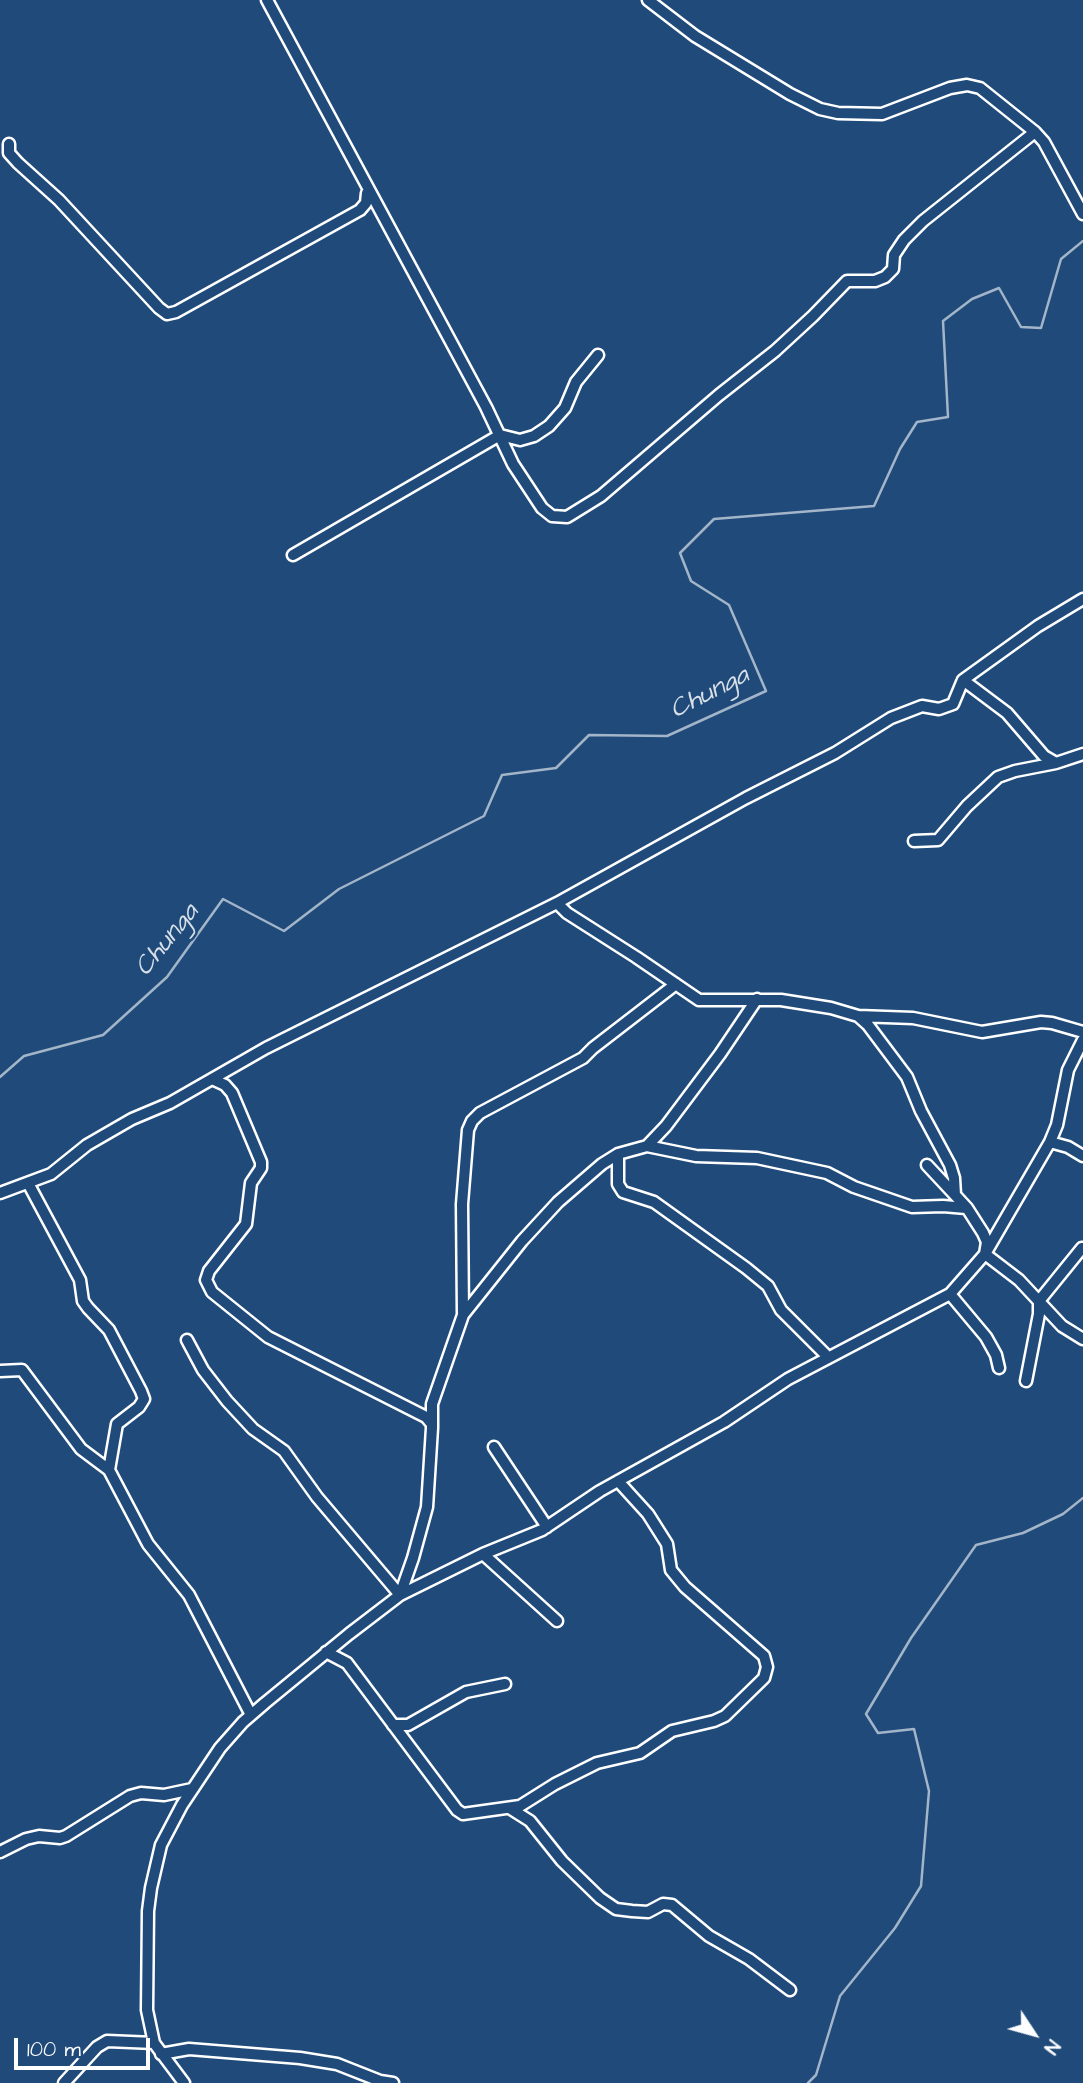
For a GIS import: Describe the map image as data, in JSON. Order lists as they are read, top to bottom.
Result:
{
  "water": ["Chunga"],
  "scale_bar": "100 m",
  "north": "bottom right"
}
